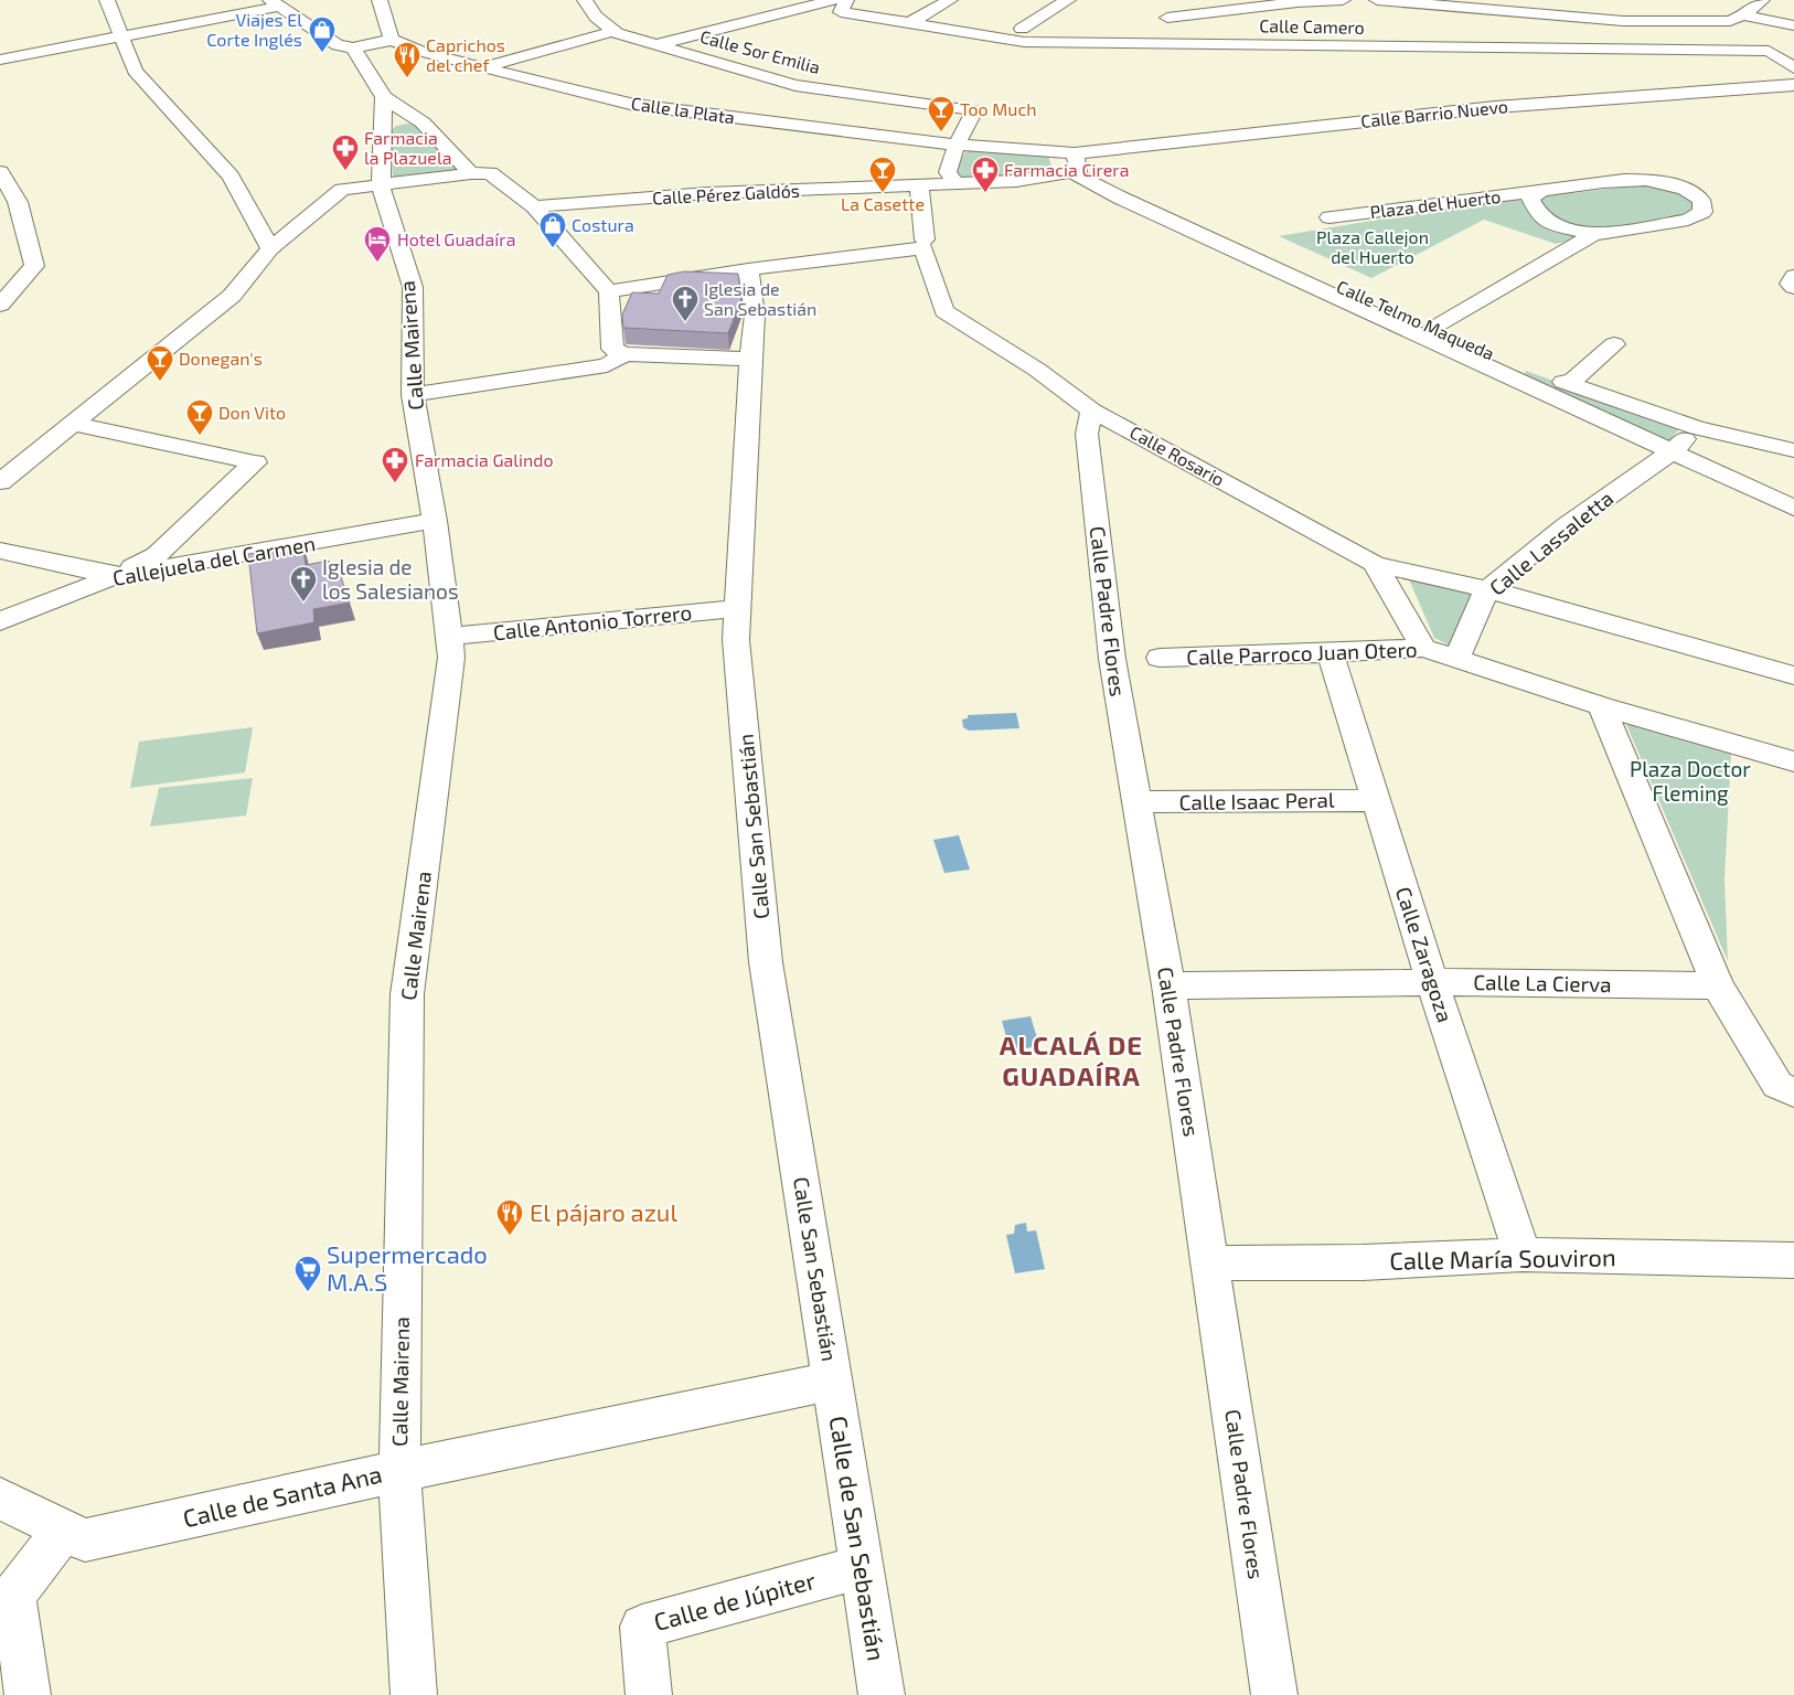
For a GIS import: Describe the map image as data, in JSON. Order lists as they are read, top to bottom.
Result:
{
  "streets": {
    "street": [
      "Calle Camero",
      "Calle Sor Emilia",
      "Calle la Plata",
      "Calle Barrio Nuevo",
      "Calle Pérez Galdós",
      "Plaza del Huerto",
      "Calle Telmo Maqueda",
      "Calle Mairena",
      "Calle Rosario",
      "Calle Lassaletta",
      "Callejuela del Carmen",
      "Calle Padre Flores",
      "Calle Antonio Torrero",
      "Calle Parroco Juan Otero",
      "Calle Isaac Peral",
      "Calle San Sebastián",
      "Calle Zaragoza",
      "Calle La Cierva",
      "Calle María Souviron",
      "Calle de Santa Ana",
      "Calle de San Sebastián",
      "Calle de Júpiter"
    ]
  },
  "crossings": [
    ["Calle Sor Emilia", "Calle la Plata"],
    ["Calle la Plata", "Calle Barrio Nuevo"],
    ["Calle la Plata", "Calle Pérez Galdós"],
    ["Calle la Plata", "Calle Telmo Maqueda"],
    ["Calle Barrio Nuevo", "Calle Pérez Galdós"],
    ["Calle Barrio Nuevo", "Calle Telmo Maqueda"],
    ["Calle Pérez Galdós", "Calle Telmo Maqueda"],
    ["Calle Pérez Galdós", "Calle Rosario"],
    ["Plaza del Huerto", "Calle Telmo Maqueda"],
    ["Calle Telmo Maqueda", "Calle Lassaletta"],
    ["Calle Mairena", "Callejuela del Carmen"],
    ["Calle Mairena", "Calle Antonio Torrero"],
    ["Calle Mairena", "Calle de Santa Ana"],
    ["Calle Rosario", "Calle Lassaletta"],
    ["Calle Rosario", "Calle Padre Flores"],
    ["Calle Lassaletta", "Calle Parroco Juan Otero"],
    ["Calle Padre Flores", "Calle Isaac Peral"],
    ["Calle Padre Flores", "Calle La Cierva"],
    ["Calle Padre Flores", "Calle María Souviron"],
    ["Calle Antonio Torrero", "Calle San Sebastián"],
    ["Calle Parroco Juan Otero", "Calle Zaragoza"],
    ["Calle Isaac Peral", "Calle Zaragoza"],
    ["Calle San Sebastián", "Calle de Santa Ana"],
    ["Calle San Sebastián", "Calle de San Sebastián"],
    ["Calle Zaragoza", "Calle La Cierva"],
    ["Calle Zaragoza", "Calle María Souviron"],
    ["Calle de Santa Ana", "Calle de San Sebastián"],
    ["Calle de San Sebastián", "Calle de Júpiter"]
  ],
  "districts": ["ALCALÁ DE GUADAÍRA"],
  "parks": ["Plaza Callejon del Huerto", "Plaza Doctor Fleming"],
  "places": {
    "shop": ["Viajes El Corte Inglés", "Costura"],
    "restaurant": ["Caprichos del chef", "El pájaro azul"],
    "bar": [
      "Too Much",
      "La Casette",
      "Donegan's",
      "Don Vito"
    ],
    "pharmacy": ["Farmacia la Plazuela", "Farmacia Cirera", "Farmacia Galindo"],
    "hotel": ["Hotel Guadaíra"],
    "church": ["Iglesia de San Sebastián", "Iglesia de los Salesianos"],
    "supermarket": ["Supermercado M.A.S"]
  }
}
